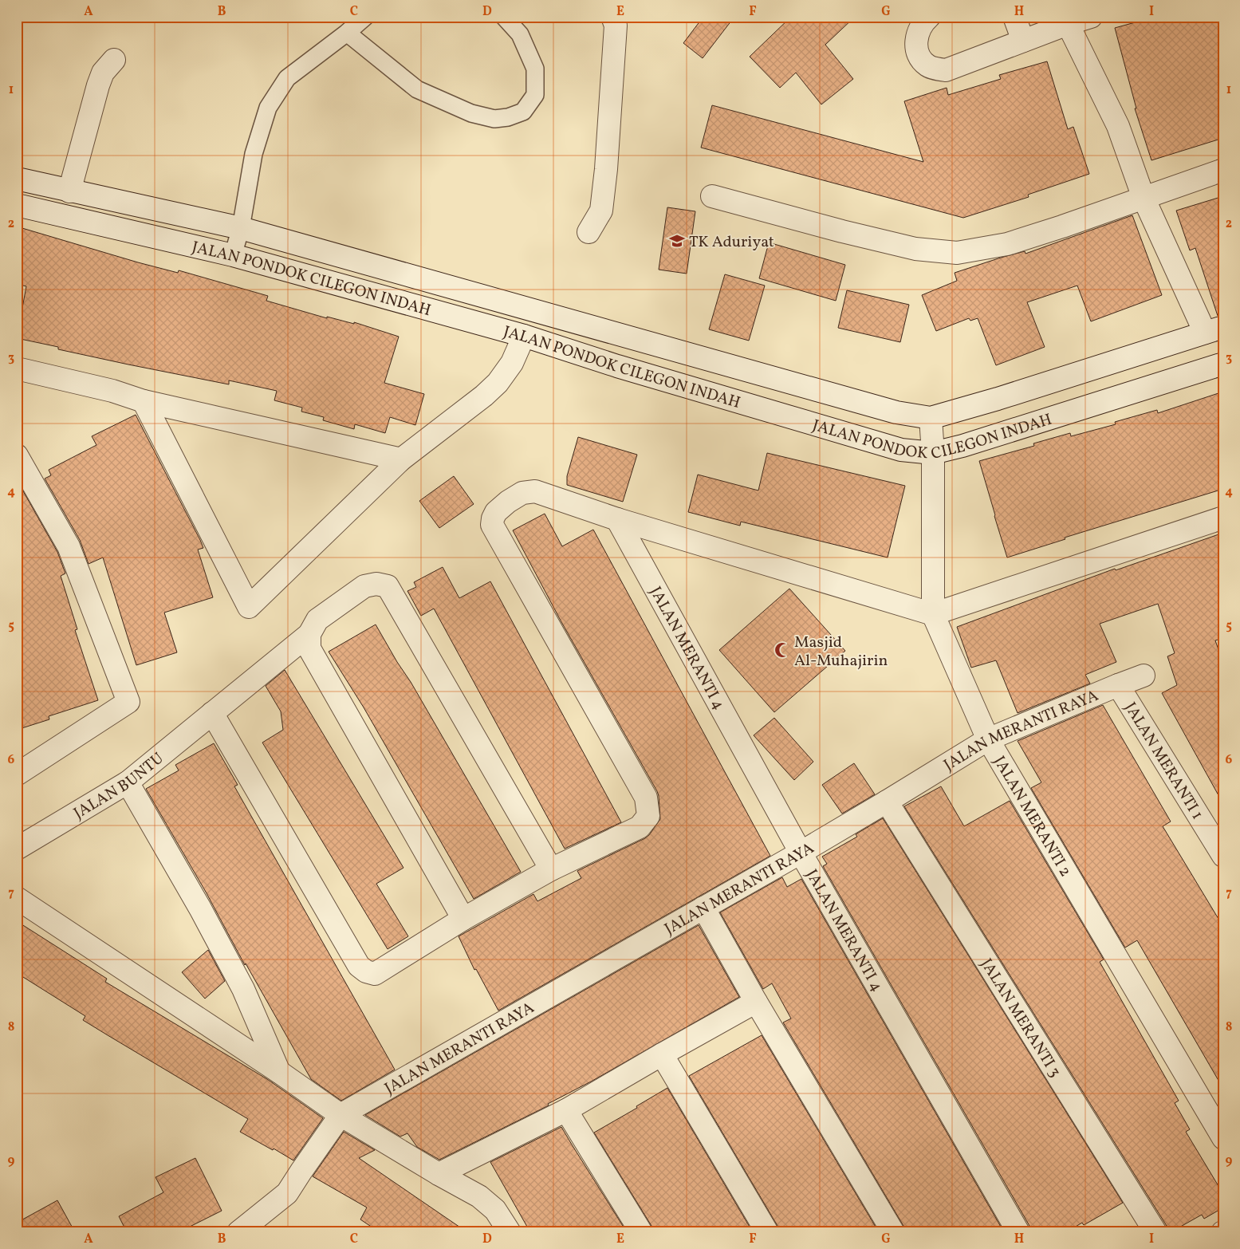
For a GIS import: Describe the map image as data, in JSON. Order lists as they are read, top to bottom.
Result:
{
  "streets": {
    "street": [
      "JALAN PONDOK CILEGON INDAH",
      "JALAN MERANTI 4",
      "JALAN MERANTI RAYA",
      "JALAN MERANTI 1",
      "JALAN BUNTU",
      "JALAN MERANTI 2",
      "JALAN MERANTI 3"
    ]
  },
  "crossings": [
    ["JALAN PONDOK CILEGON INDAH", "JALAN MERANTI 2"],
    ["JALAN MERANTI 4", "JALAN MERANTI RAYA"],
    ["JALAN MERANTI RAYA", "JALAN MERANTI 1"],
    ["JALAN MERANTI RAYA", "JALAN MERANTI 2"],
    ["JALAN MERANTI RAYA", "JALAN MERANTI 3"]
  ],
  "places": {
    "school or university": ["TK Aduriyat"],
    "mosque": ["Masjid Al-Muhajirin"]
  },
  "grid": {
    "columns": [
      "A",
      "B",
      "C",
      "D",
      "E",
      "F",
      "G",
      "H",
      "I"
    ],
    "rows": [
      "1",
      "2",
      "3",
      "4",
      "5",
      "6",
      "7",
      "8",
      "9"
    ]
  }
}
